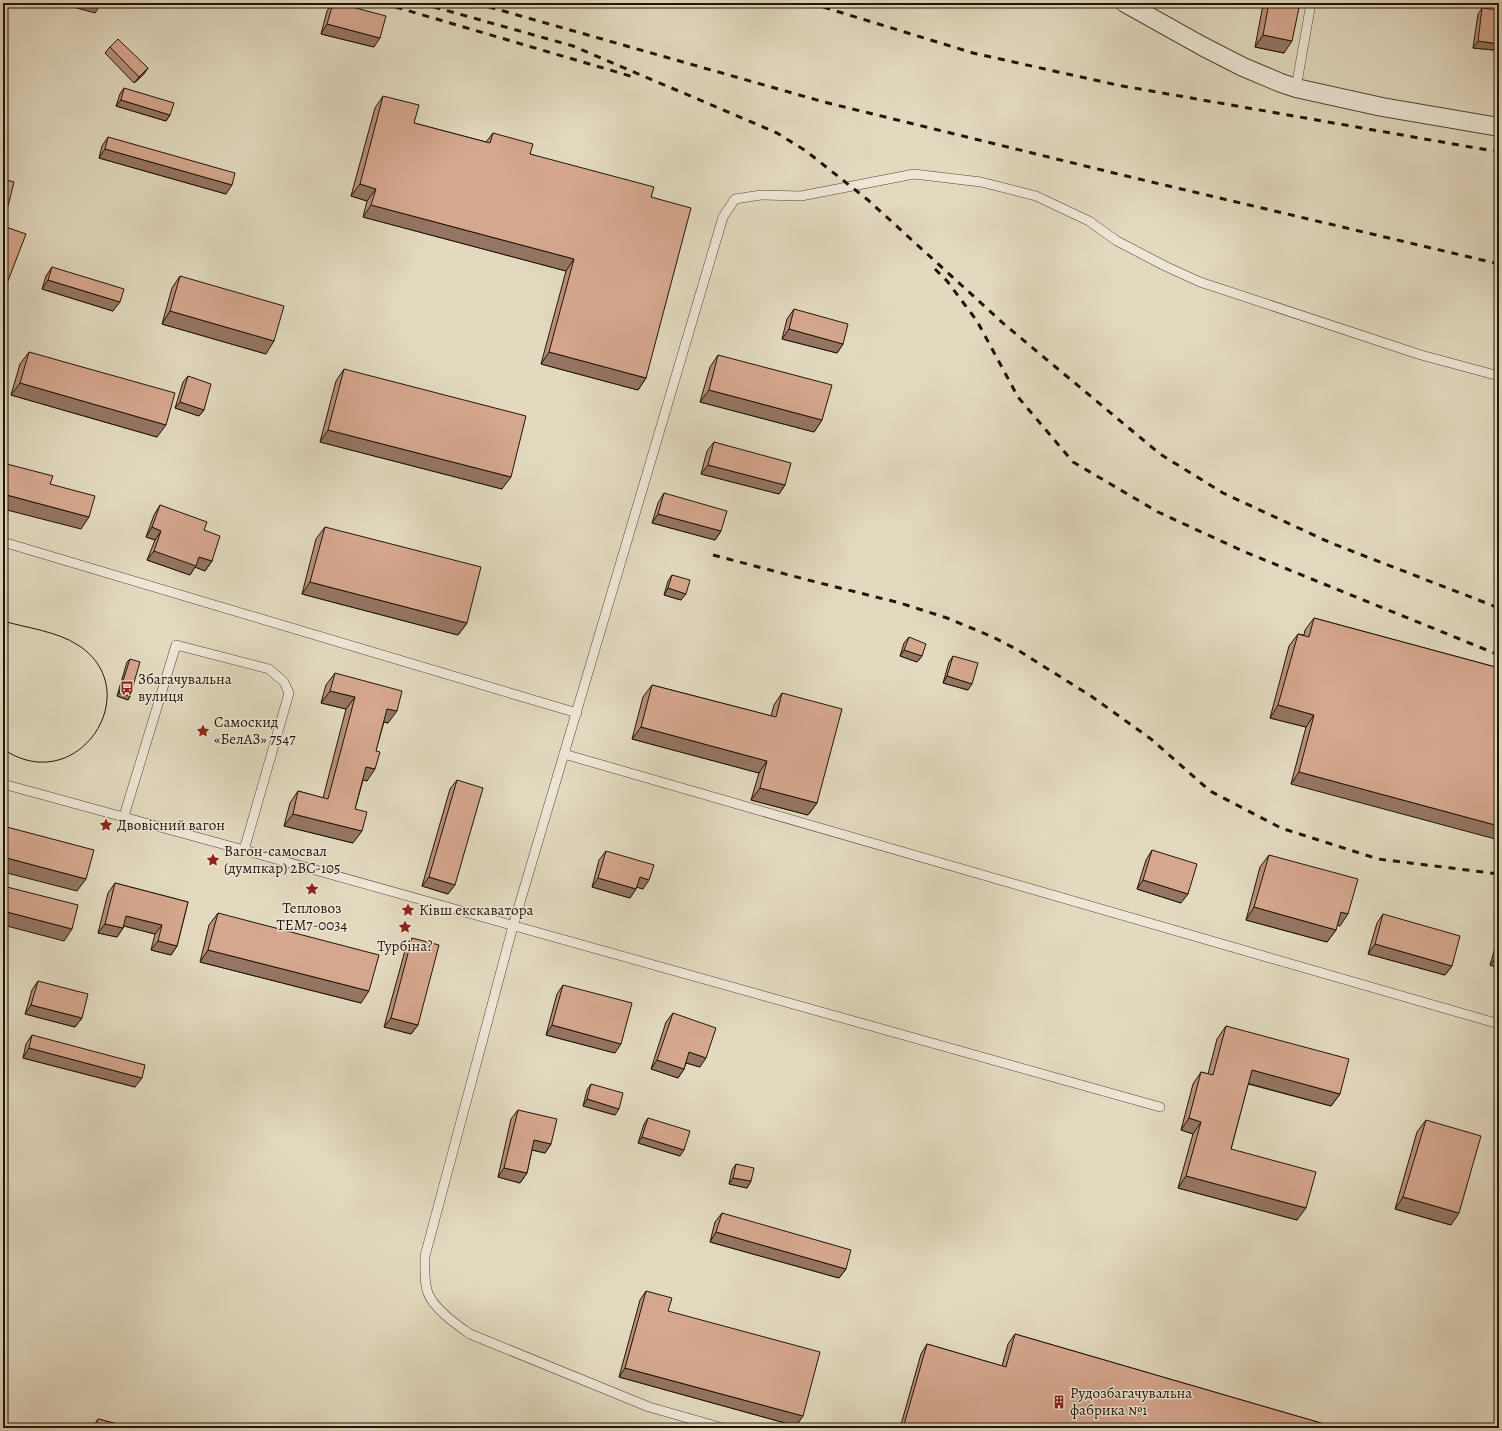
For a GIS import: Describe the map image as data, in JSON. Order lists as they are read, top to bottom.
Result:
{
  "places": {
    "bus stop": ["Збагачувальна вулиця"],
    "place": [
      "Самоскид «БелАЗ» 7547",
      "Двовісний вагон",
      "Вагон-самосвал (думпкар) 2ВС-105",
      "Тепловоз ТЕМ7-0034",
      "Ківш екскаватора",
      "Турбіна?"
    ],
    "building": ["Рудозбагачувальна фабрика №1"]
  }
}
